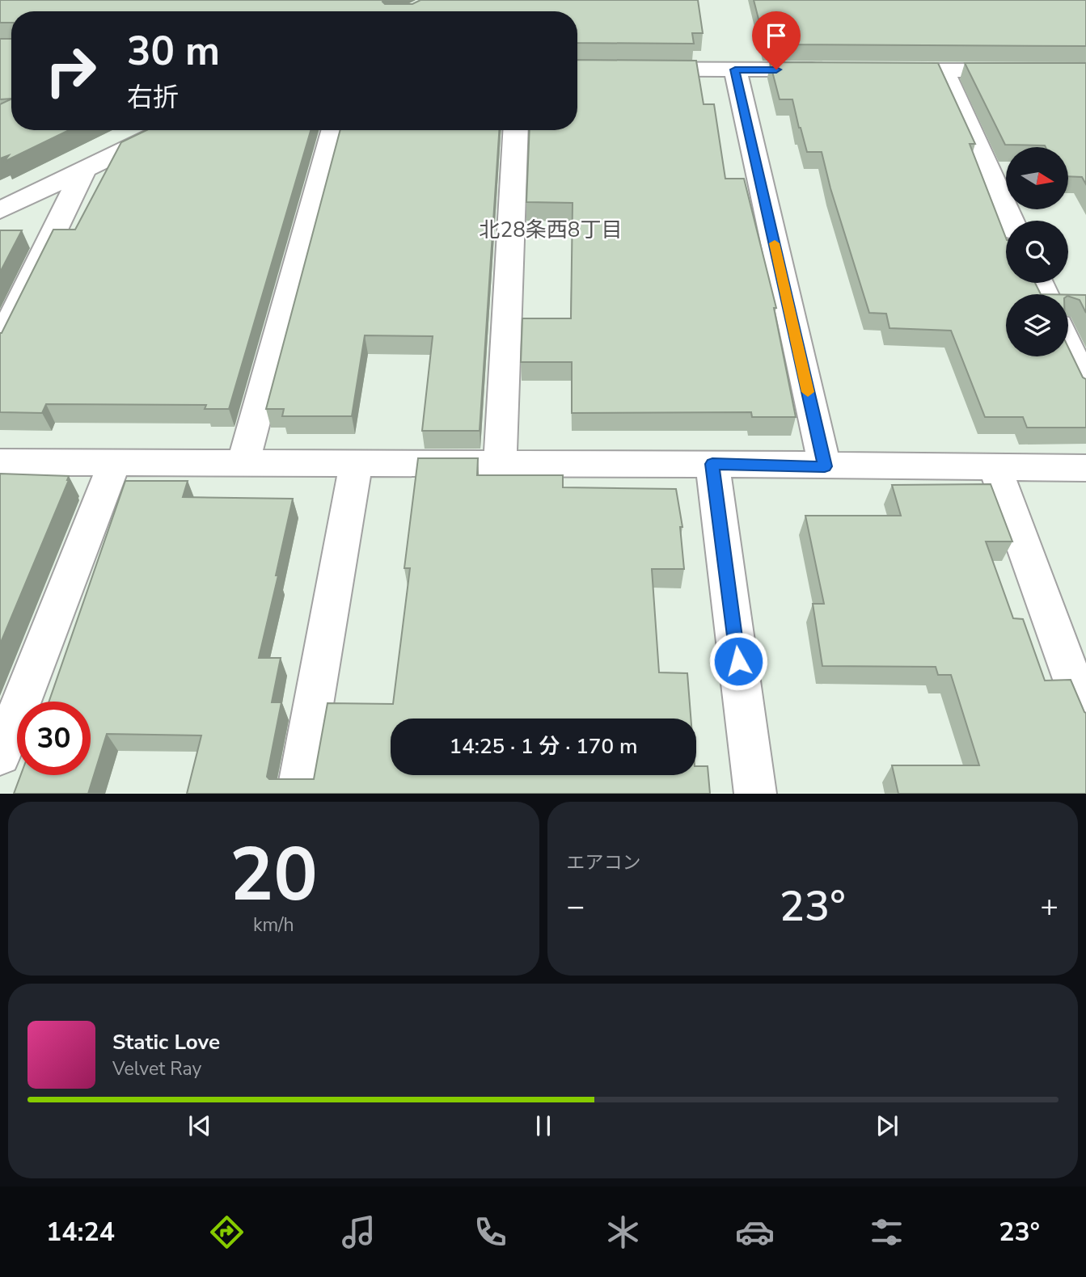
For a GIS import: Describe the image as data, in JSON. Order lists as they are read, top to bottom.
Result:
{
  "districts": ["北28条西8丁目"],
  "north": "right",
  "page": {
    "turn": ["30 m", "右折"],
    "limit": "30",
    "trip": "14:25 · 1 分 · 170 m",
    "tile": [
      ["20", "km/h"],
      "エアコン"
    ],
    "heat": ["−", "23°", "+"],
    "song": ["Static Love", "Velvet Ray"],
    "tabs": ["14:24", "23°"]
  }
}
